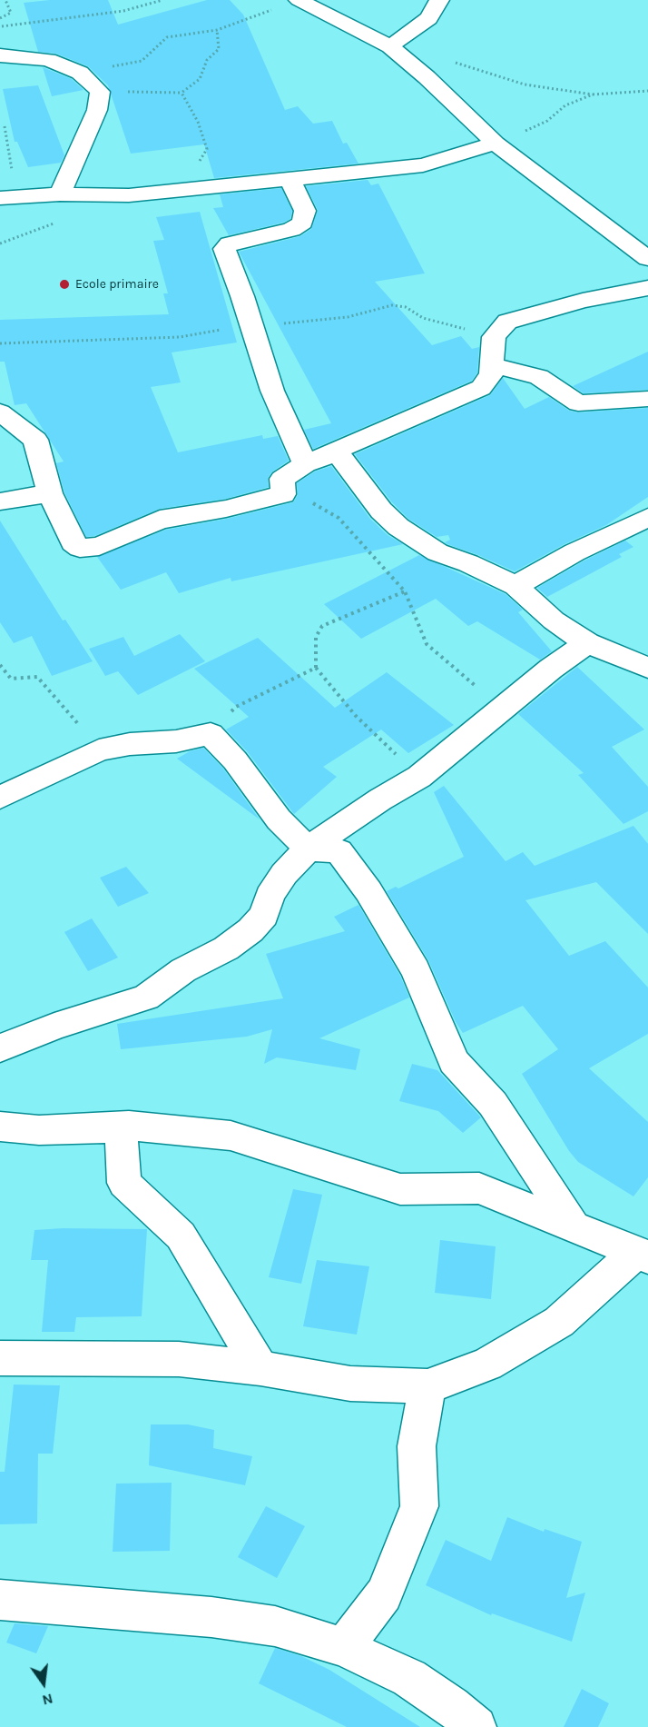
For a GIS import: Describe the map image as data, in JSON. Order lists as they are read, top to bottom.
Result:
{
  "places": ["Ecole primaire"],
  "north": "bottom"
}
